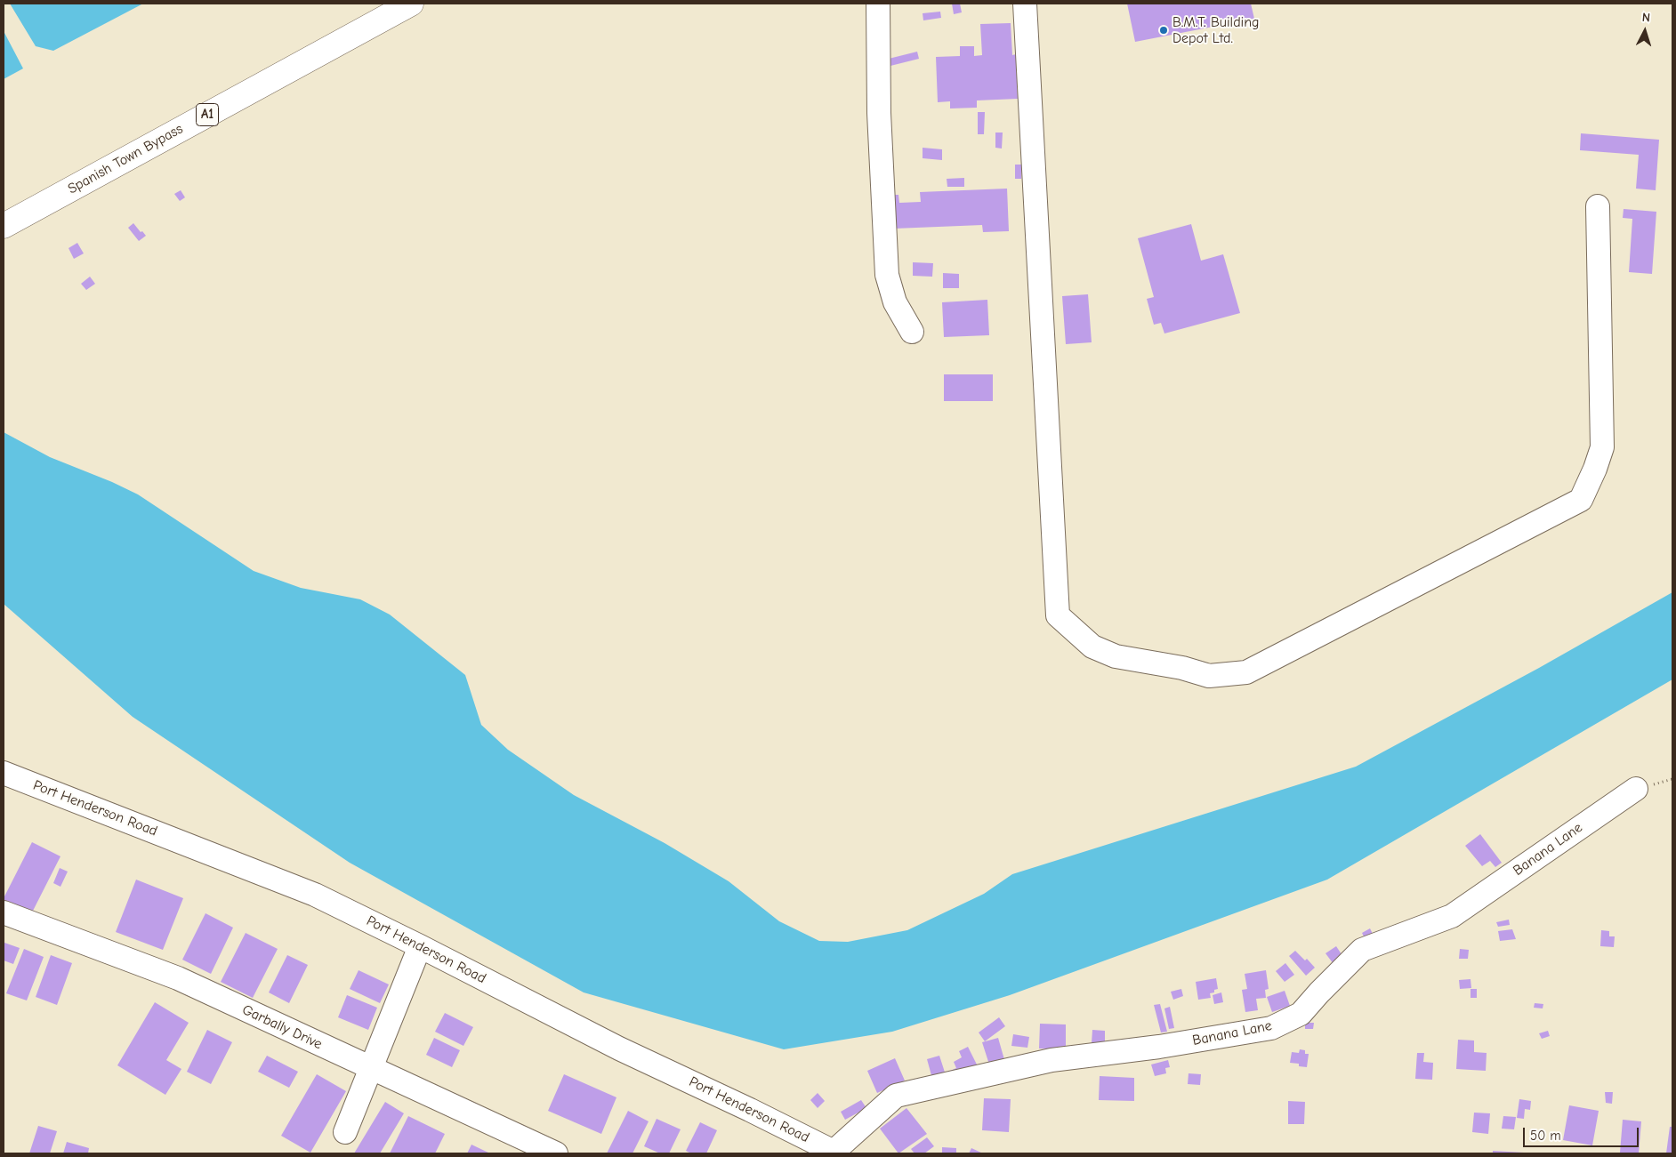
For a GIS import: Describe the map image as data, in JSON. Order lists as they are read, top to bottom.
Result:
{
  "streets": {
    "main road": ["A1", "Spanish Town Bypass"],
    "street": ["Port Henderson Road", "Banana Lane", "Garbally Drive"]
  },
  "crossings": [
    ["Port Henderson Road", "Banana Lane"]
  ],
  "places": ["B.M.T. Building Depot Ltd."],
  "scale_bar": "50 m",
  "north": "top"
}
